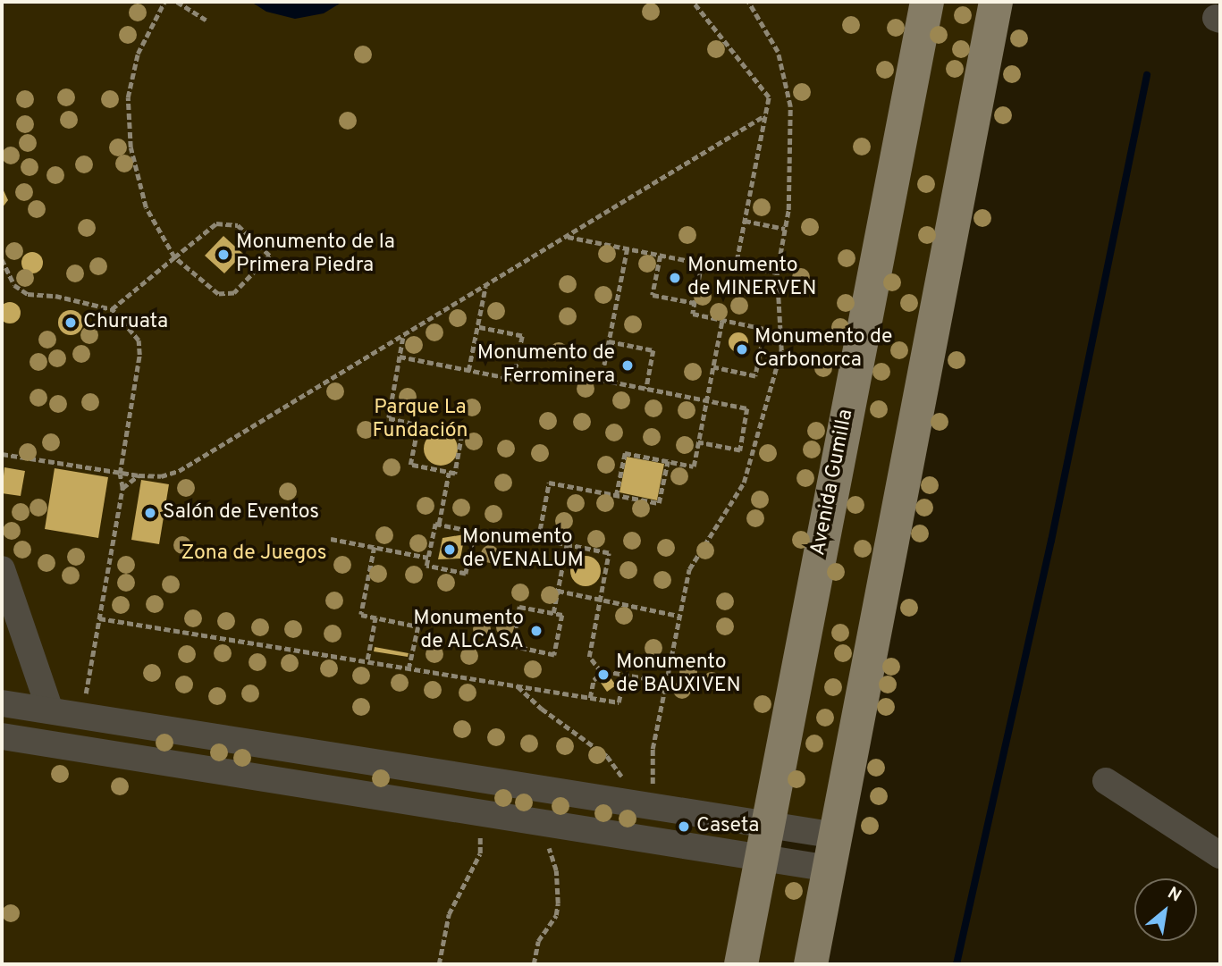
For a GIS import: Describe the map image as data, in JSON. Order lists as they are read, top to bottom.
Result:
{
  "streets": {
    "main road": ["Avenida Gumilla"]
  },
  "parks": ["Parque La Fundación", "Zona de Juegos"],
  "places": [
    "Monumento de la Primera Piedra",
    "Monumento de MINERVEN",
    "Churuata",
    "Monumento de Carbonorca",
    "Monumento de Ferrominera",
    "Salón de Eventos",
    "Monumento de VENALUM",
    "Monumento de ALCASA",
    "Monumento de BAUXIVEN",
    "Caseta"
  ],
  "north": "top right"
}
